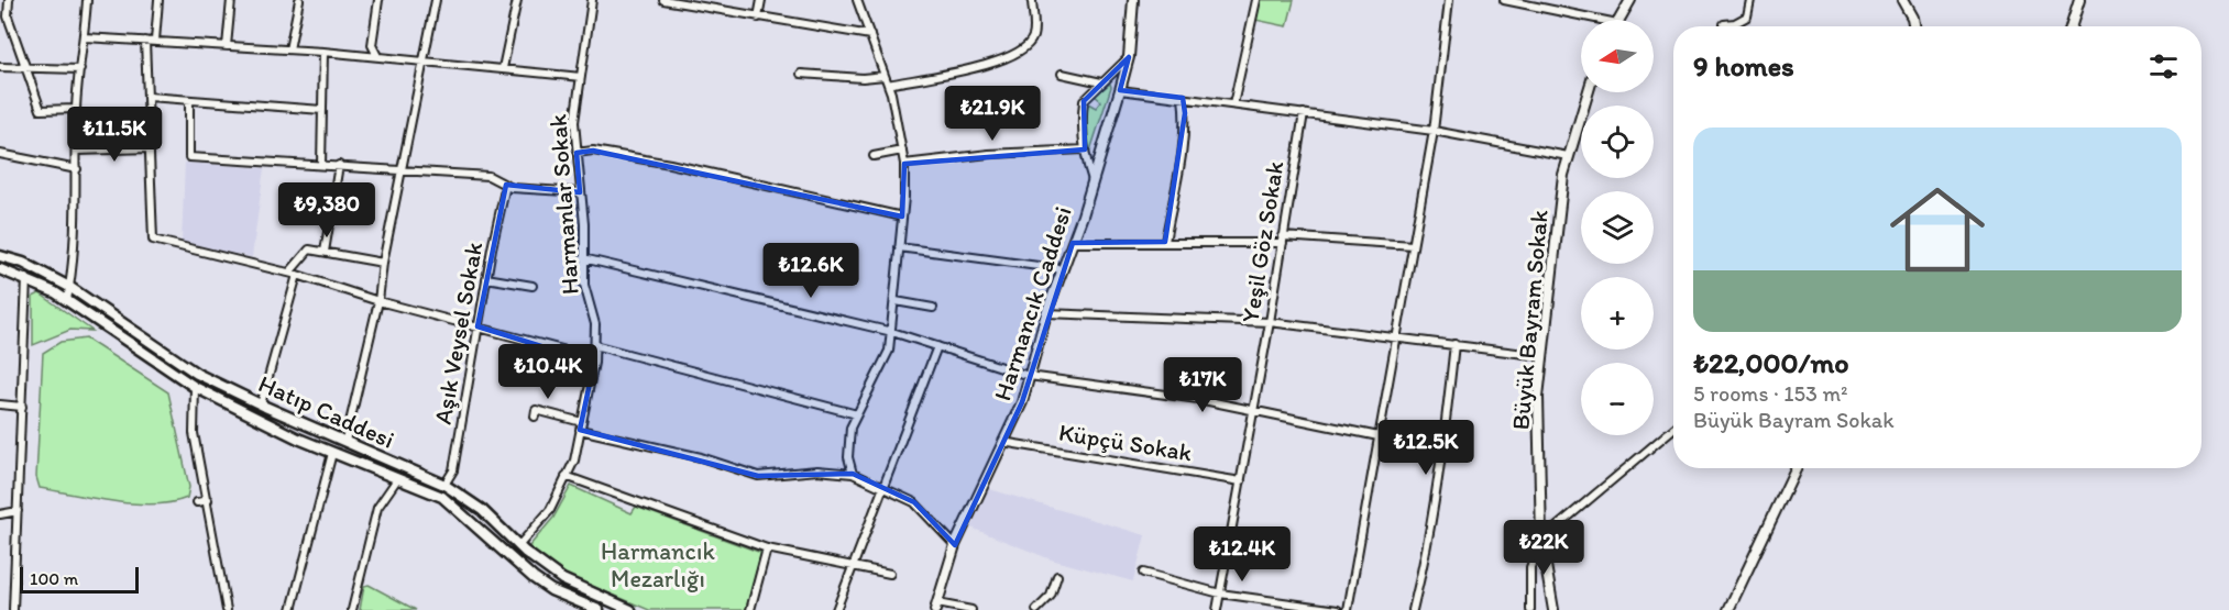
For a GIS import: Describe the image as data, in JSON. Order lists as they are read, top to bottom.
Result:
{
  "streets": {
    "main road": ["Hatıp Caddesi"],
    "street": [
      "Harmanlar Sokak",
      "Yeşil Göz Sokak",
      "Harmancık Caddesi",
      "Büyük Bayram Sokak",
      "Aşık Veysel Sokak",
      "Küpçü Sokak"
    ]
  },
  "crossings": [
    ["Harmanlar Sokak", "Hatıp Caddesi"],
    ["Yeşil Göz Sokak", "Küpçü Sokak"],
    ["Harmancık Caddesi", "Küpçü Sokak"],
    ["Aşık Veysel Sokak", "Hatıp Caddesi"]
  ],
  "parks": ["Harmancık Mezarlığı"],
  "scale_bar": "100 m",
  "north": "left",
  "page": {
    "map_buttons": ["+", "−"],
    "heading": "9 homes",
    "price": [
      "₺21.9K",
      "₺11.5K",
      "₺9,380",
      "₺12.6K",
      "₺10.4K",
      "₺17K",
      "₺12.5K",
      "₺22K",
      "₺12.4K"
    ],
    "list": [
      {
        "name": "₺22,000/mo",
        "note": "5 rooms · 153 m² · Büyük Bayram Sokak"
      }
    ],
    "scale": "100 m"
  }
}
